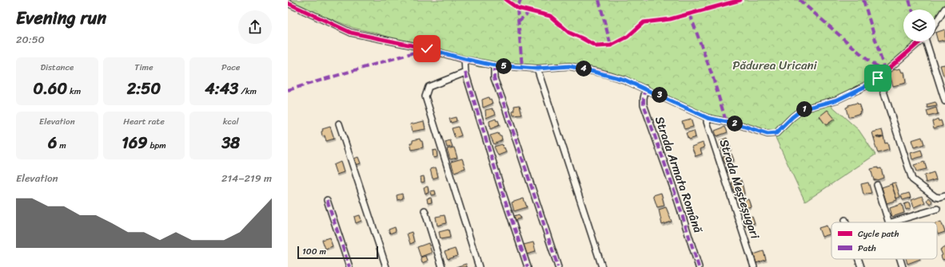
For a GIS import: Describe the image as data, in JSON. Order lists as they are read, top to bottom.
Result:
{
  "streets": {
    "street": ["Strada Armata Română", "Strada Meșteșugari"]
  },
  "parks": ["Pădurea Uricani"],
  "legend": ["Cycle path", "Path"],
  "scale_bar": "100 m",
  "page": {
    "heading": ["Evening run", "20:50"],
    "stats": [
      ["Distance", "0.60 km"],
      ["Time", "2:50"],
      ["Pace", "4:43 /km"],
      ["Elevation", "6 m"],
      ["Heart rate", "169 bpm"],
      ["kcal", "38"]
    ],
    "pins": [
      "5",
      "4",
      "3",
      "1",
      "2"
    ],
    "chart": ["Elevation", "214–219 m"],
    "scale": "100 m"
  }
}
